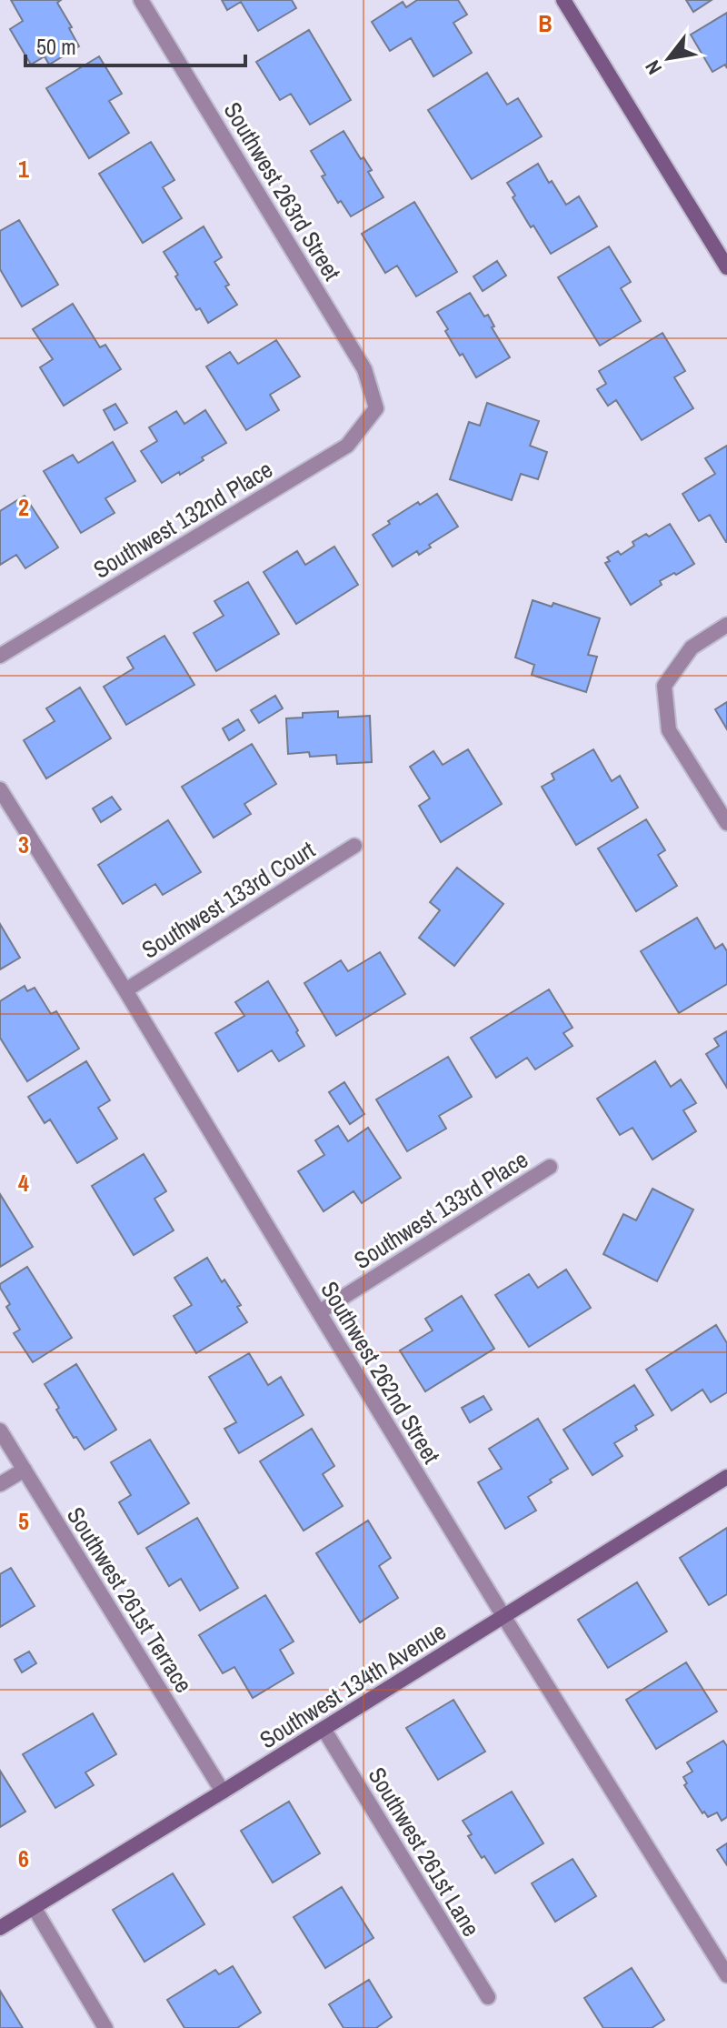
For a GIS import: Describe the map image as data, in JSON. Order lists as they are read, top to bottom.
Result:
{
  "streets": {
    "street": [
      "Southwest 263rd Street",
      "Southwest 132nd Place",
      "Southwest 133rd Court",
      "Southwest 133rd Place",
      "Southwest 262nd Street",
      "Southwest 261st Terrace",
      "Southwest 134th Avenue",
      "Southwest 261st Lane"
    ]
  },
  "crossings": [
    ["Southwest 263rd Street", "Southwest 132nd Place"],
    ["Southwest 133rd Court", "Southwest 262nd Street"],
    ["Southwest 133rd Place", "Southwest 262nd Street"],
    ["Southwest 262nd Street", "Southwest 134th Avenue"],
    ["Southwest 261st Terrace", "Southwest 134th Avenue"],
    ["Southwest 134th Avenue", "Southwest 261st Lane"]
  ],
  "scale_bar": "50 m",
  "north": "bottom left",
  "grid": {
    "columns": ["B"],
    "rows": [
      "1",
      "2",
      "3",
      "4",
      "5",
      "6"
    ]
  }
}
